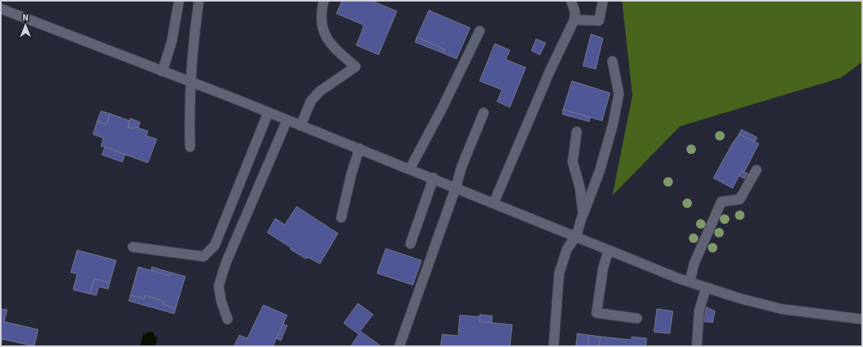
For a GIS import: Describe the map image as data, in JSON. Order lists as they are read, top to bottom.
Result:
{
  "north": "top"
}
